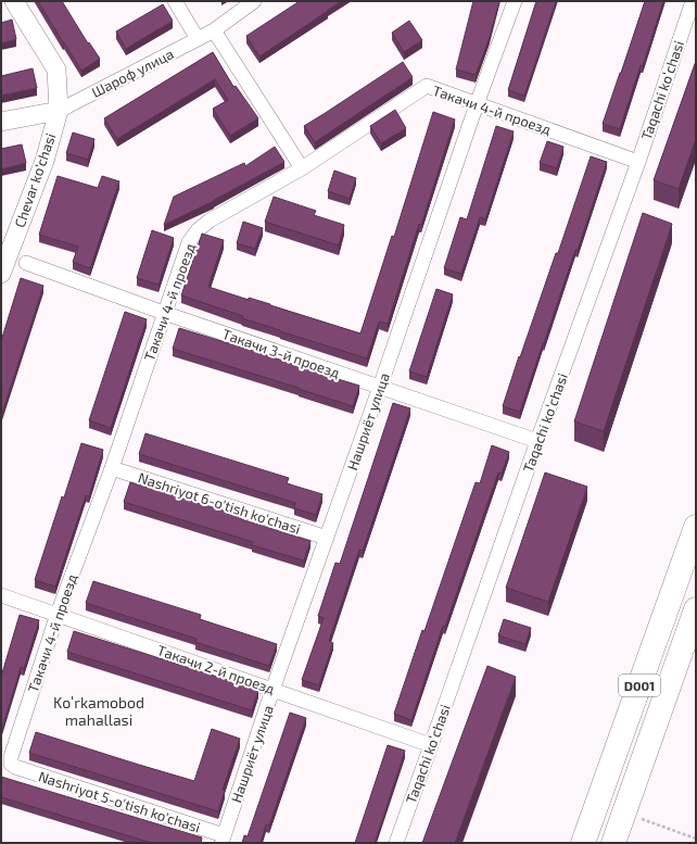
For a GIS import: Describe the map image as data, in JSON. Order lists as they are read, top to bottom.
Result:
{
  "streets": {
    "highway": ["D001"],
    "street": [
      "Шароф улица",
      "Taqachi koʻchasi",
      "Такачи 4-й проезд",
      "Chevar ko'chasi",
      "Такачи 3-й проезд",
      "Нашриёт улица",
      "Nashriyot 6-o'tish ko'chasi",
      "Такачи 2-й проезд",
      "Nashriyot 5-o'tish ko'chasi"
    ]
  },
  "crossings": [
    ["Шароф улица", "Chevar ko'chasi"],
    ["Taqachi koʻchasi", "Такачи 4-й проезд"],
    ["Taqachi koʻchasi", "Такачи 3-й проезд"],
    ["Taqachi koʻchasi", "Такачи 2-й проезд"],
    ["Такачи 4-й проезд", "Такачи 3-й проезд"],
    ["Такачи 4-й проезд", "Нашриёт улица"],
    ["Такачи 4-й проезд", "Nashriyot 6-o'tish ko'chasi"],
    ["Такачи 4-й проезд", "Такачи 2-й проезд"],
    ["Такачи 4-й проезд", "Nashriyot 5-o'tish ko'chasi"],
    ["Такачи 3-й проезд", "Нашриёт улица"],
    ["Нашриёт улица", "Nashriyot 6-o'tish ko'chasi"],
    ["Нашриёт улица", "Такачи 2-й проезд"],
    ["Нашриёт улица", "Nashriyot 5-o'tish ko'chasi"]
  ],
  "districts": ["Koʻrkamobod mahallasi"]
}
